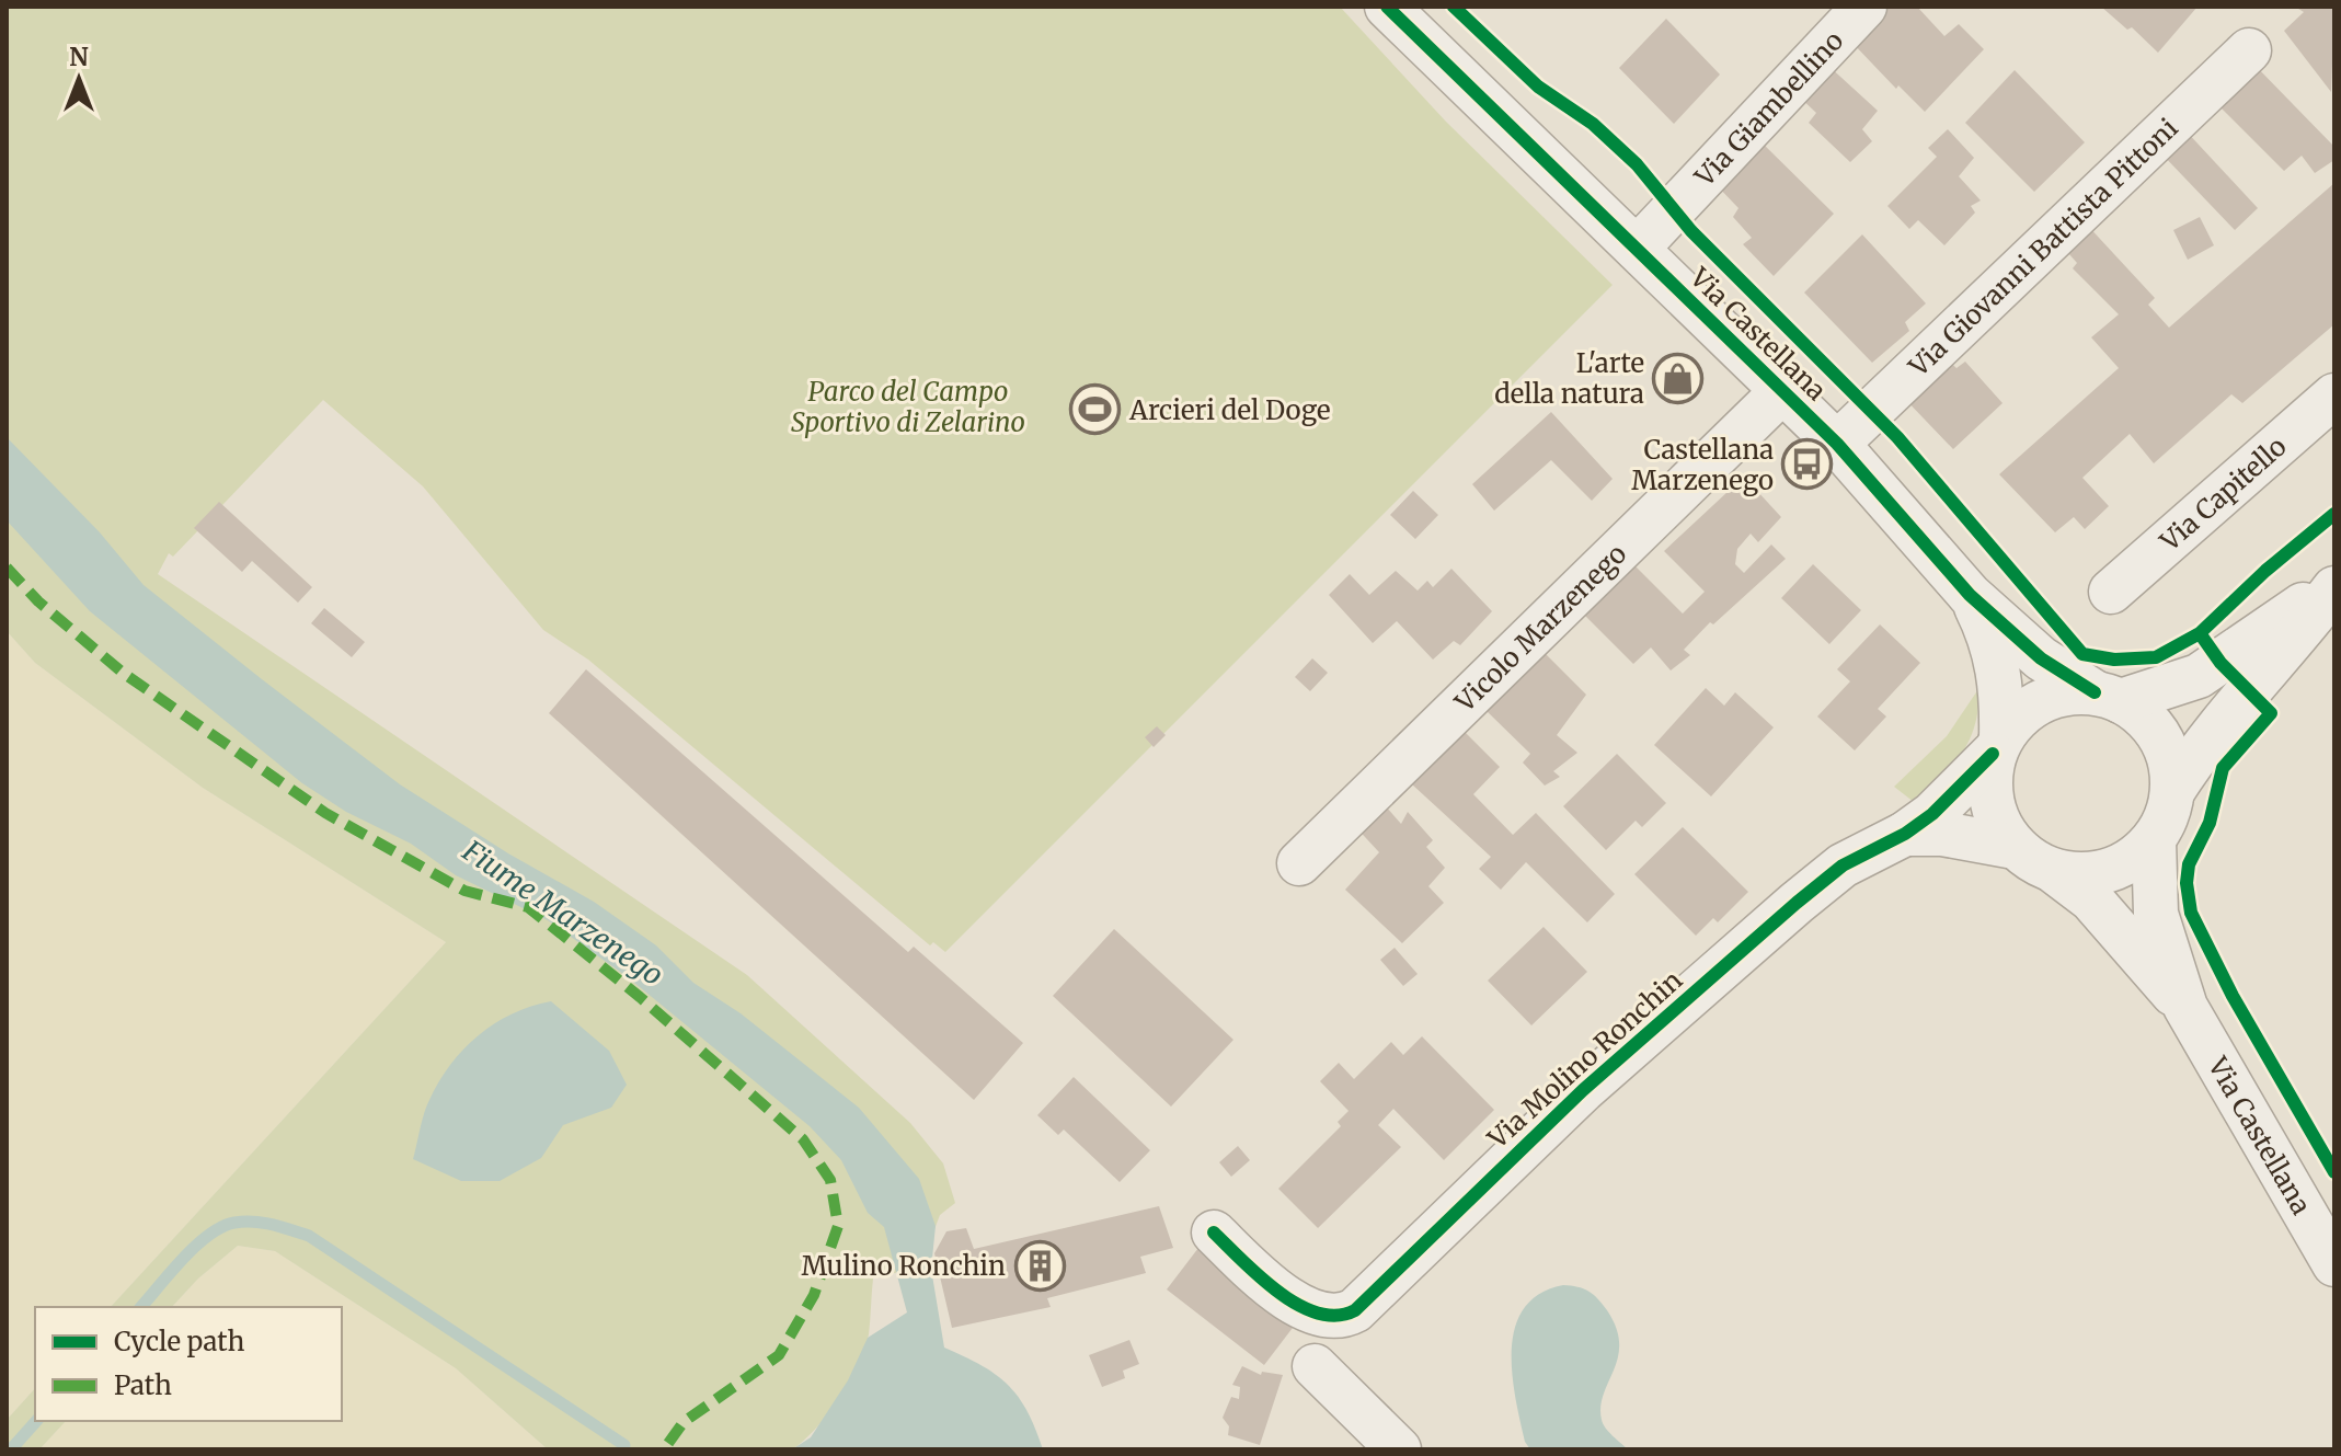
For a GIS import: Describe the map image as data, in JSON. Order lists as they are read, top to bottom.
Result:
{
  "streets": {
    "street": [
      "Via Giambellino",
      "Via Giovanni Battista Pittoni",
      "Via Castellana",
      "Via Capitello",
      "Vicolo Marzenego",
      "Via Molino Ronchin"
    ]
  },
  "crossings": [
    ["Via Giambellino", "Via Castellana"],
    ["Via Giovanni Battista Pittoni", "Via Castellana"],
    ["Via Castellana", "Vicolo Marzenego"],
    ["Via Castellana", "Via Molino Ronchin"]
  ],
  "water": ["Fiume Marzenego"],
  "parks": ["Parco del Campo Sportivo di Zelarino"],
  "places": {
    "shop": ["L'arte della natura"],
    "sports": ["Arcieri del Doge"],
    "bus stop": ["Castellana Marzenego"],
    "building": ["Mulino Ronchin"]
  },
  "legend": ["Cycle path", "Path"],
  "north": "top"
}
